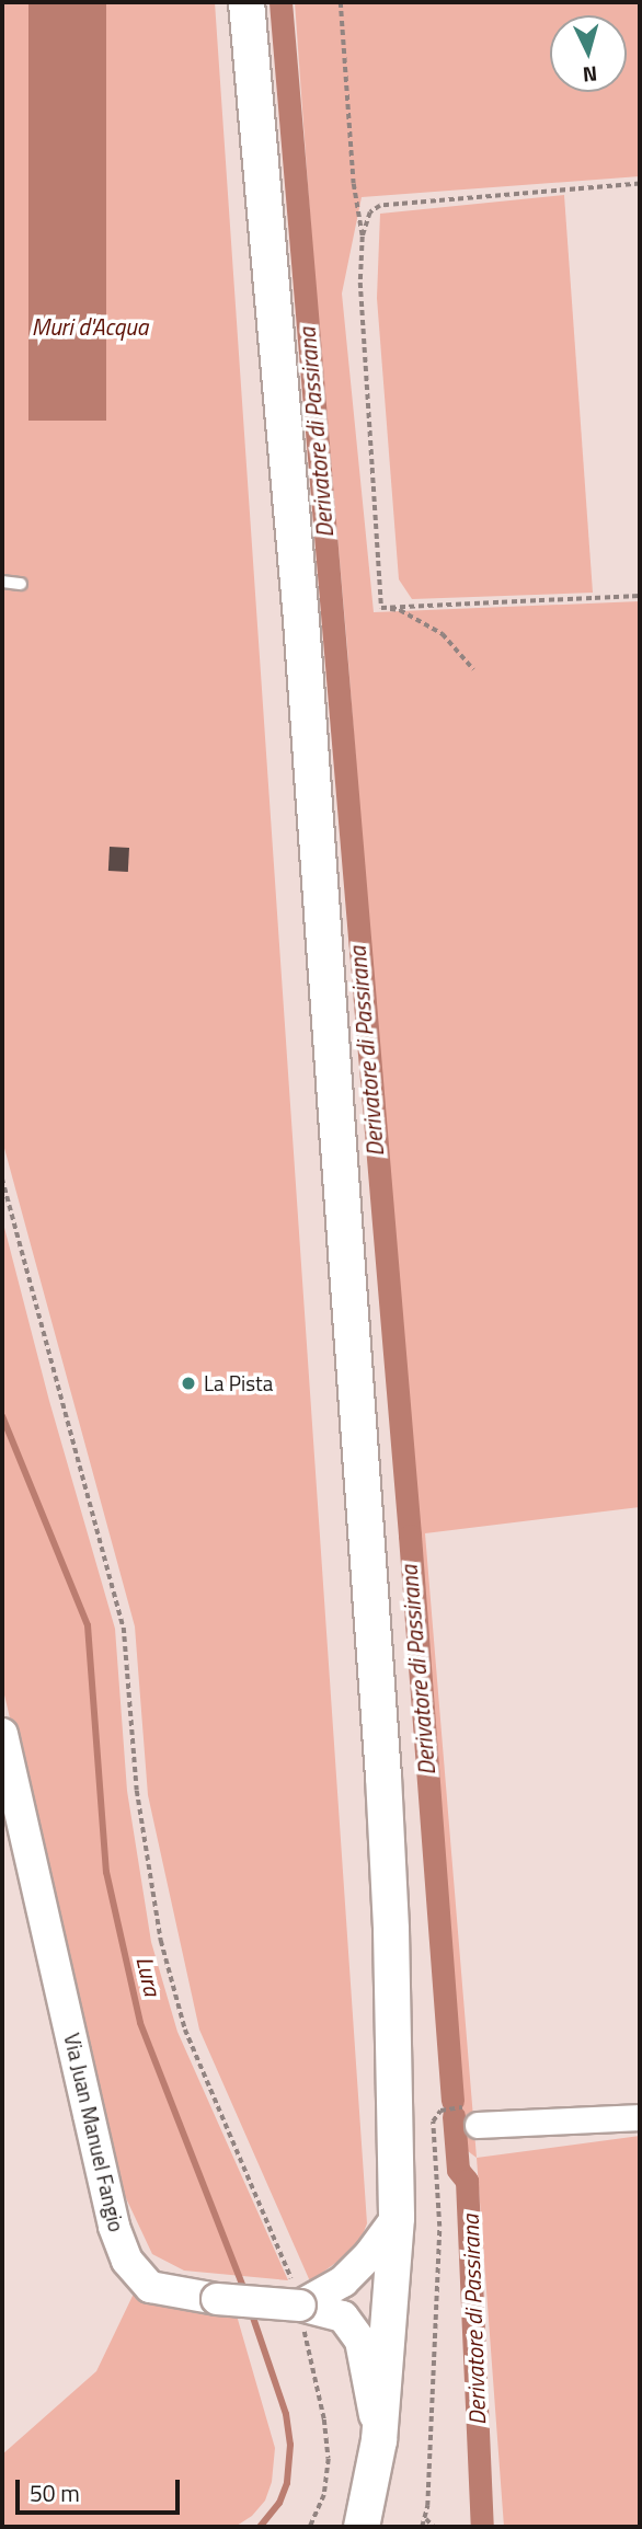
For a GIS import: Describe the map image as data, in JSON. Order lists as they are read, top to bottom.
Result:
{
  "streets": {
    "street": ["Via Juan Manuel Fangio"]
  },
  "water": ["Muri d'Acqua", "Derivatore di Passirana", "Lura"],
  "places": ["La Pista"],
  "scale_bar": "50 m",
  "north": "bottom"
}
